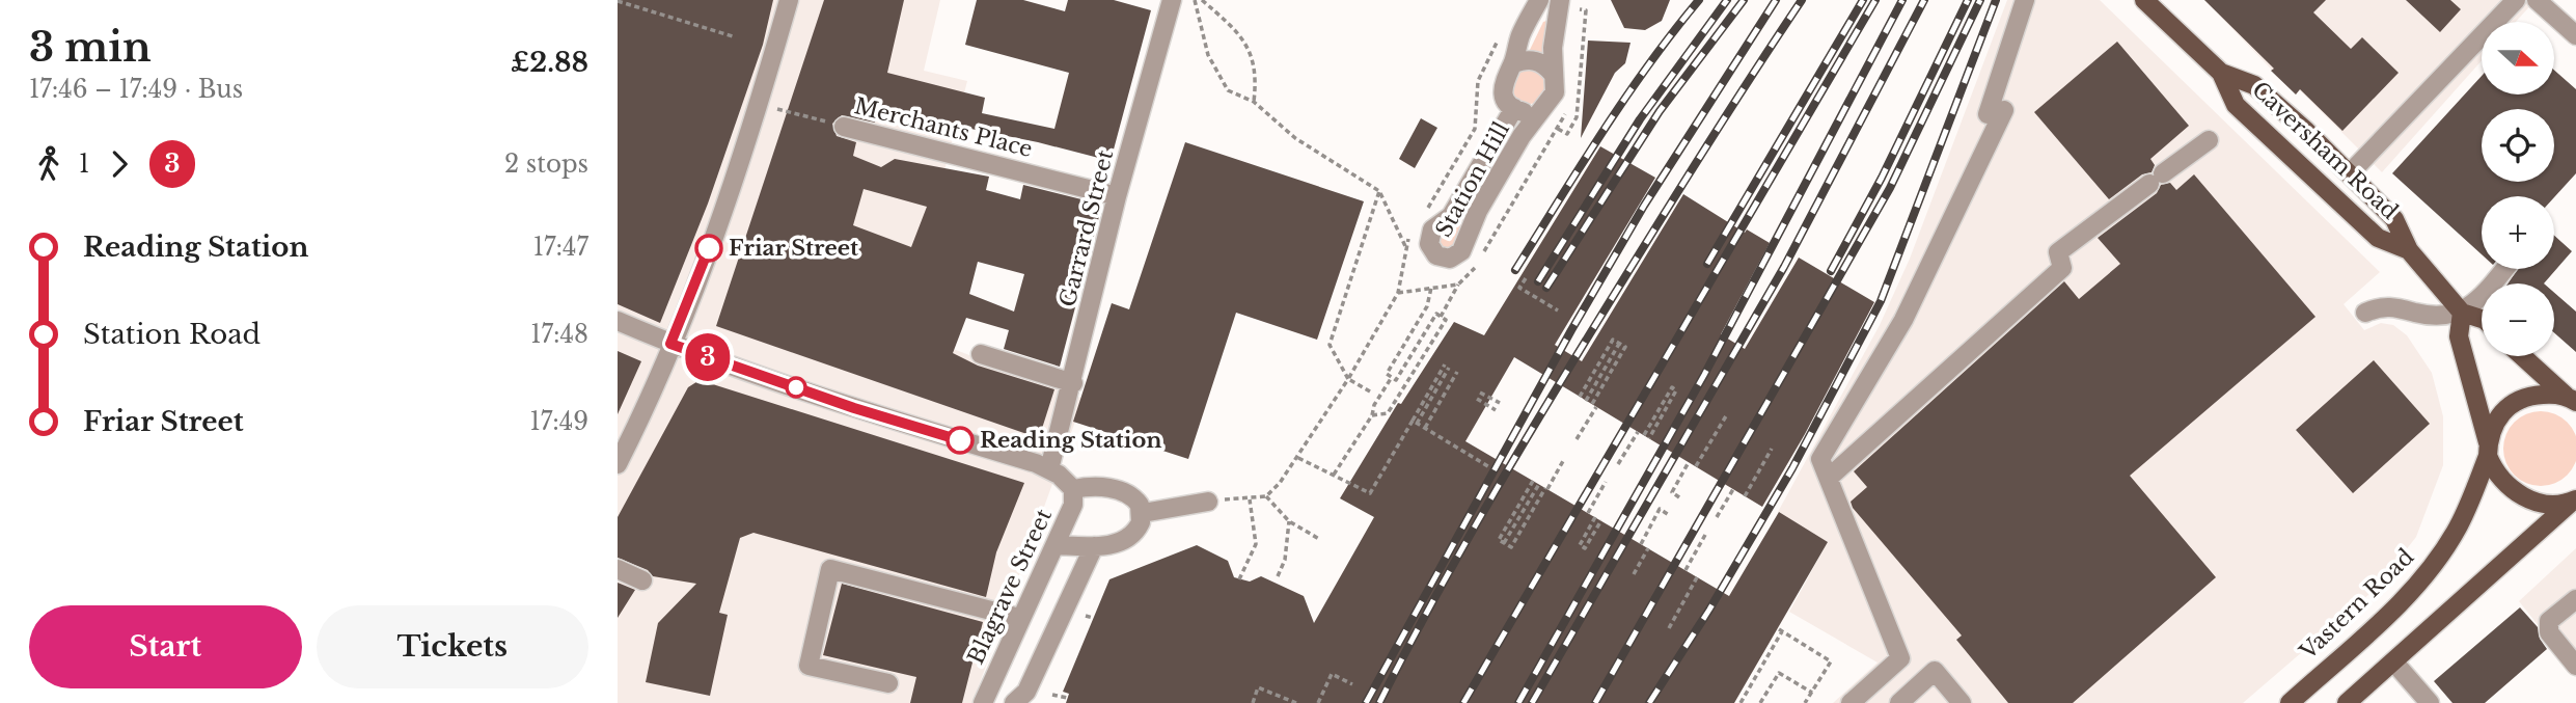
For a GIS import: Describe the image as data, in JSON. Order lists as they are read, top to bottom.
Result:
{
  "streets": {
    "main road": ["Caversham Road", "Vastern Road"],
    "street": [
      "Merchants Place",
      "Station Hill",
      "Garrard Street",
      "Blagrave Street"
    ]
  },
  "crossings": [
    ["Merchants Place", "Garrard Street"]
  ],
  "places": ["Friar Street", "Reading Station"],
  "lines": ["bus line 3"],
  "north": "right",
  "page": {
    "heading": ["3 min", "17:46 – 17:49 · Bus", "£2.88"],
    "on_map": "3",
    "map_buttons": ["+", "−"],
    "legs": ["1", "3", "2 stops"],
    "list": [
      {
        "name": "Reading Station",
        "value": "17:47"
      },
      {
        "name": "Station Road",
        "value": "17:48"
      },
      {
        "name": "Friar Street",
        "value": "17:49"
      }
    ],
    "buttons": ["Start", "Tickets"]
  }
}
